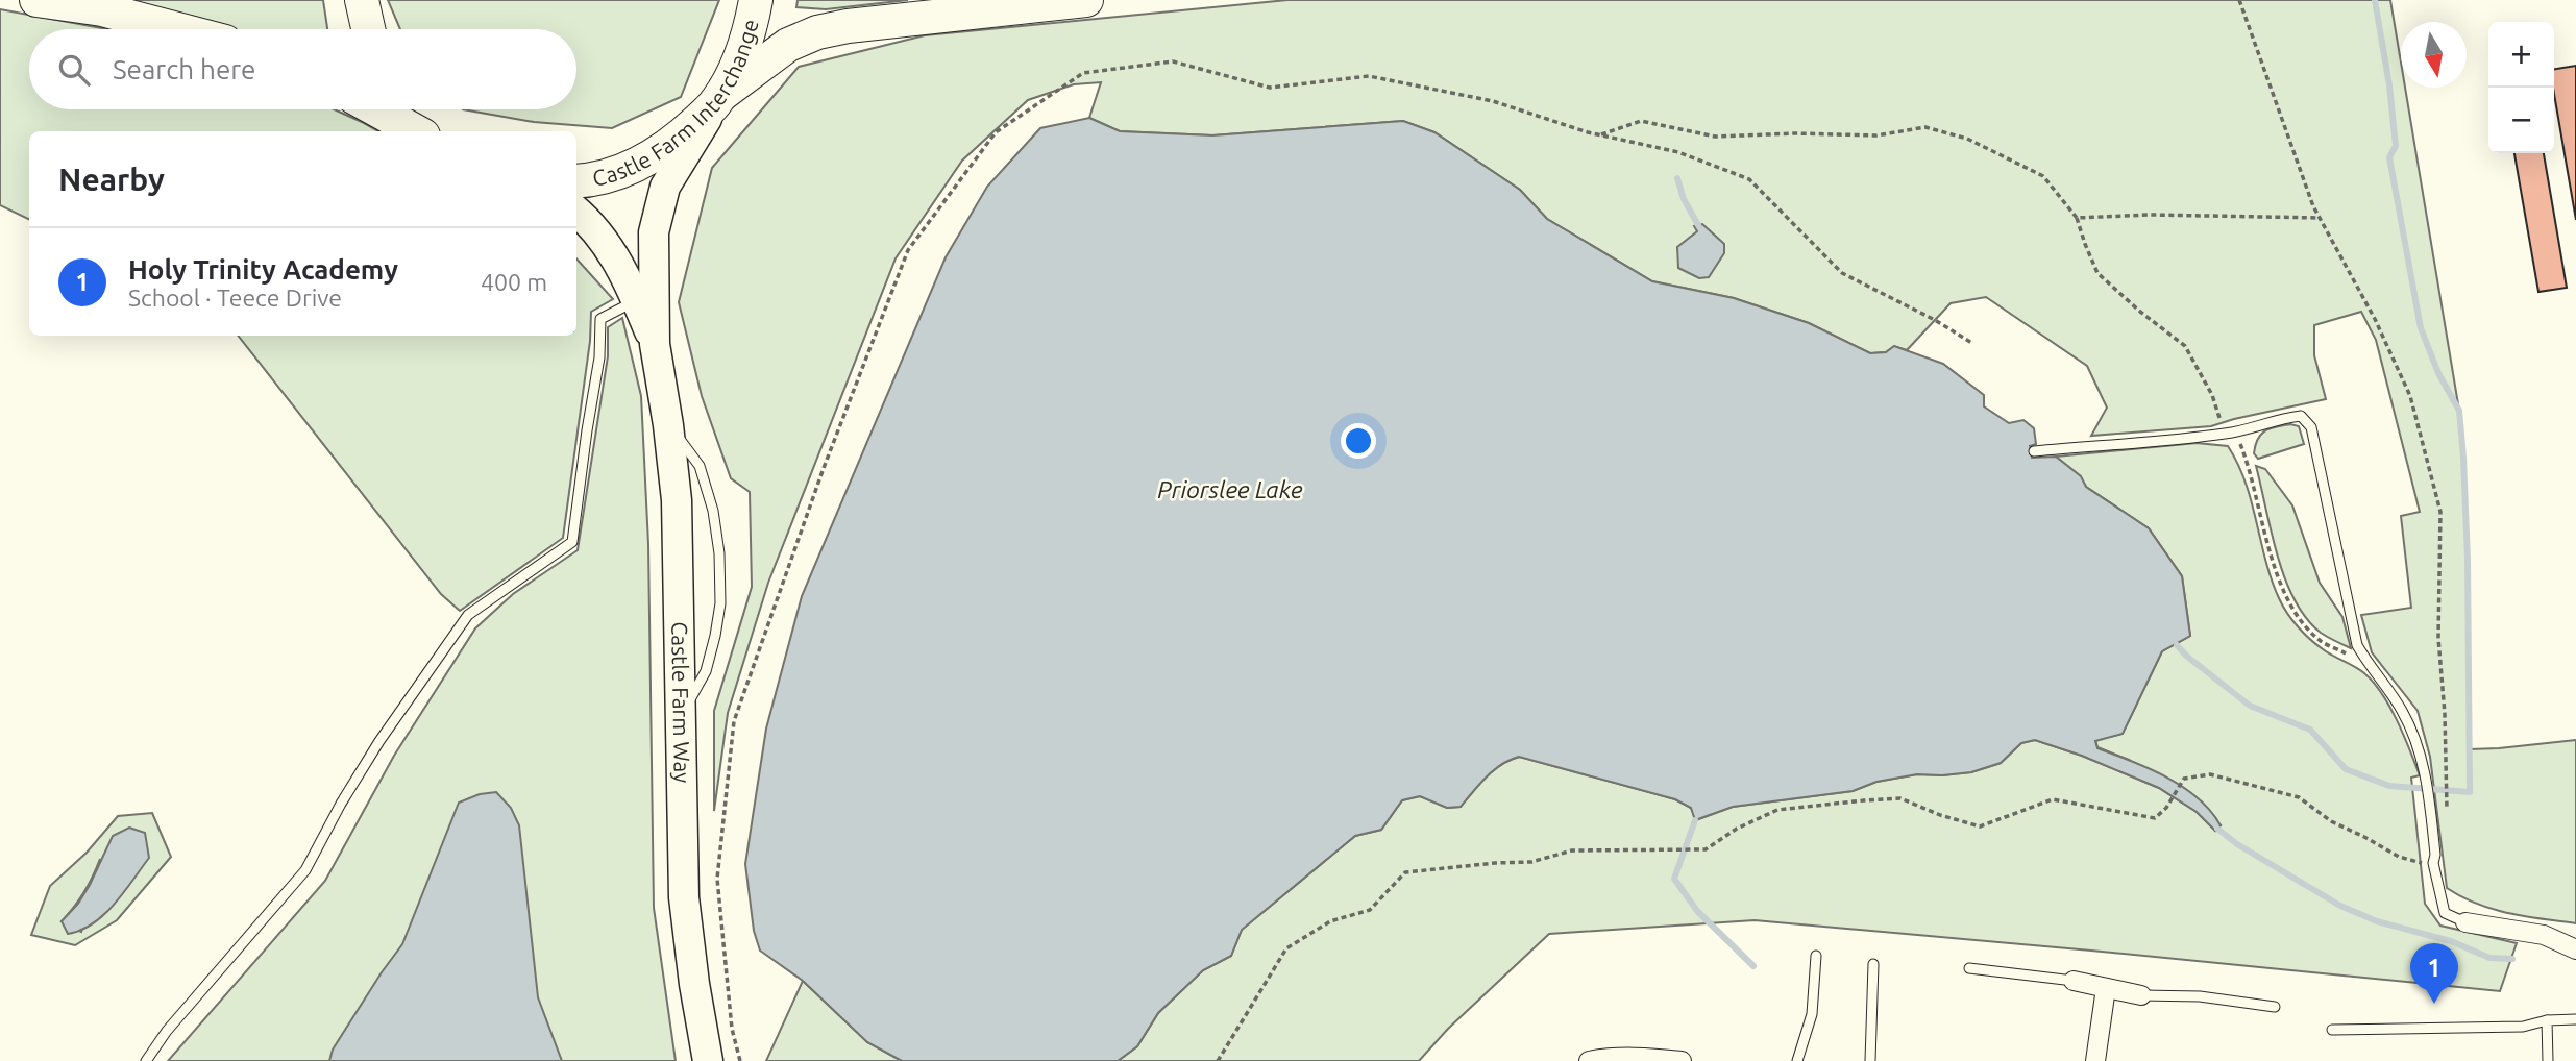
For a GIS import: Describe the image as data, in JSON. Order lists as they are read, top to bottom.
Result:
{
  "streets": {
    "highway": ["Castle Farm Interchange"],
    "main road": ["Castle Farm Way"]
  },
  "crossings": [
    ["Castle Farm Interchange", "Castle Farm Way"]
  ],
  "water": ["Priorslee Lake"],
  "north": "bottom",
  "page": {
    "map_buttons": ["+", "−"],
    "search": "Search here",
    "heading": "Nearby",
    "list": [
      {
        "mark": "1",
        "name": "Holy Trinity Academy",
        "note": "School · Teece Drive",
        "value": "400 m"
      }
    ],
    "pins": "1"
  }
}
